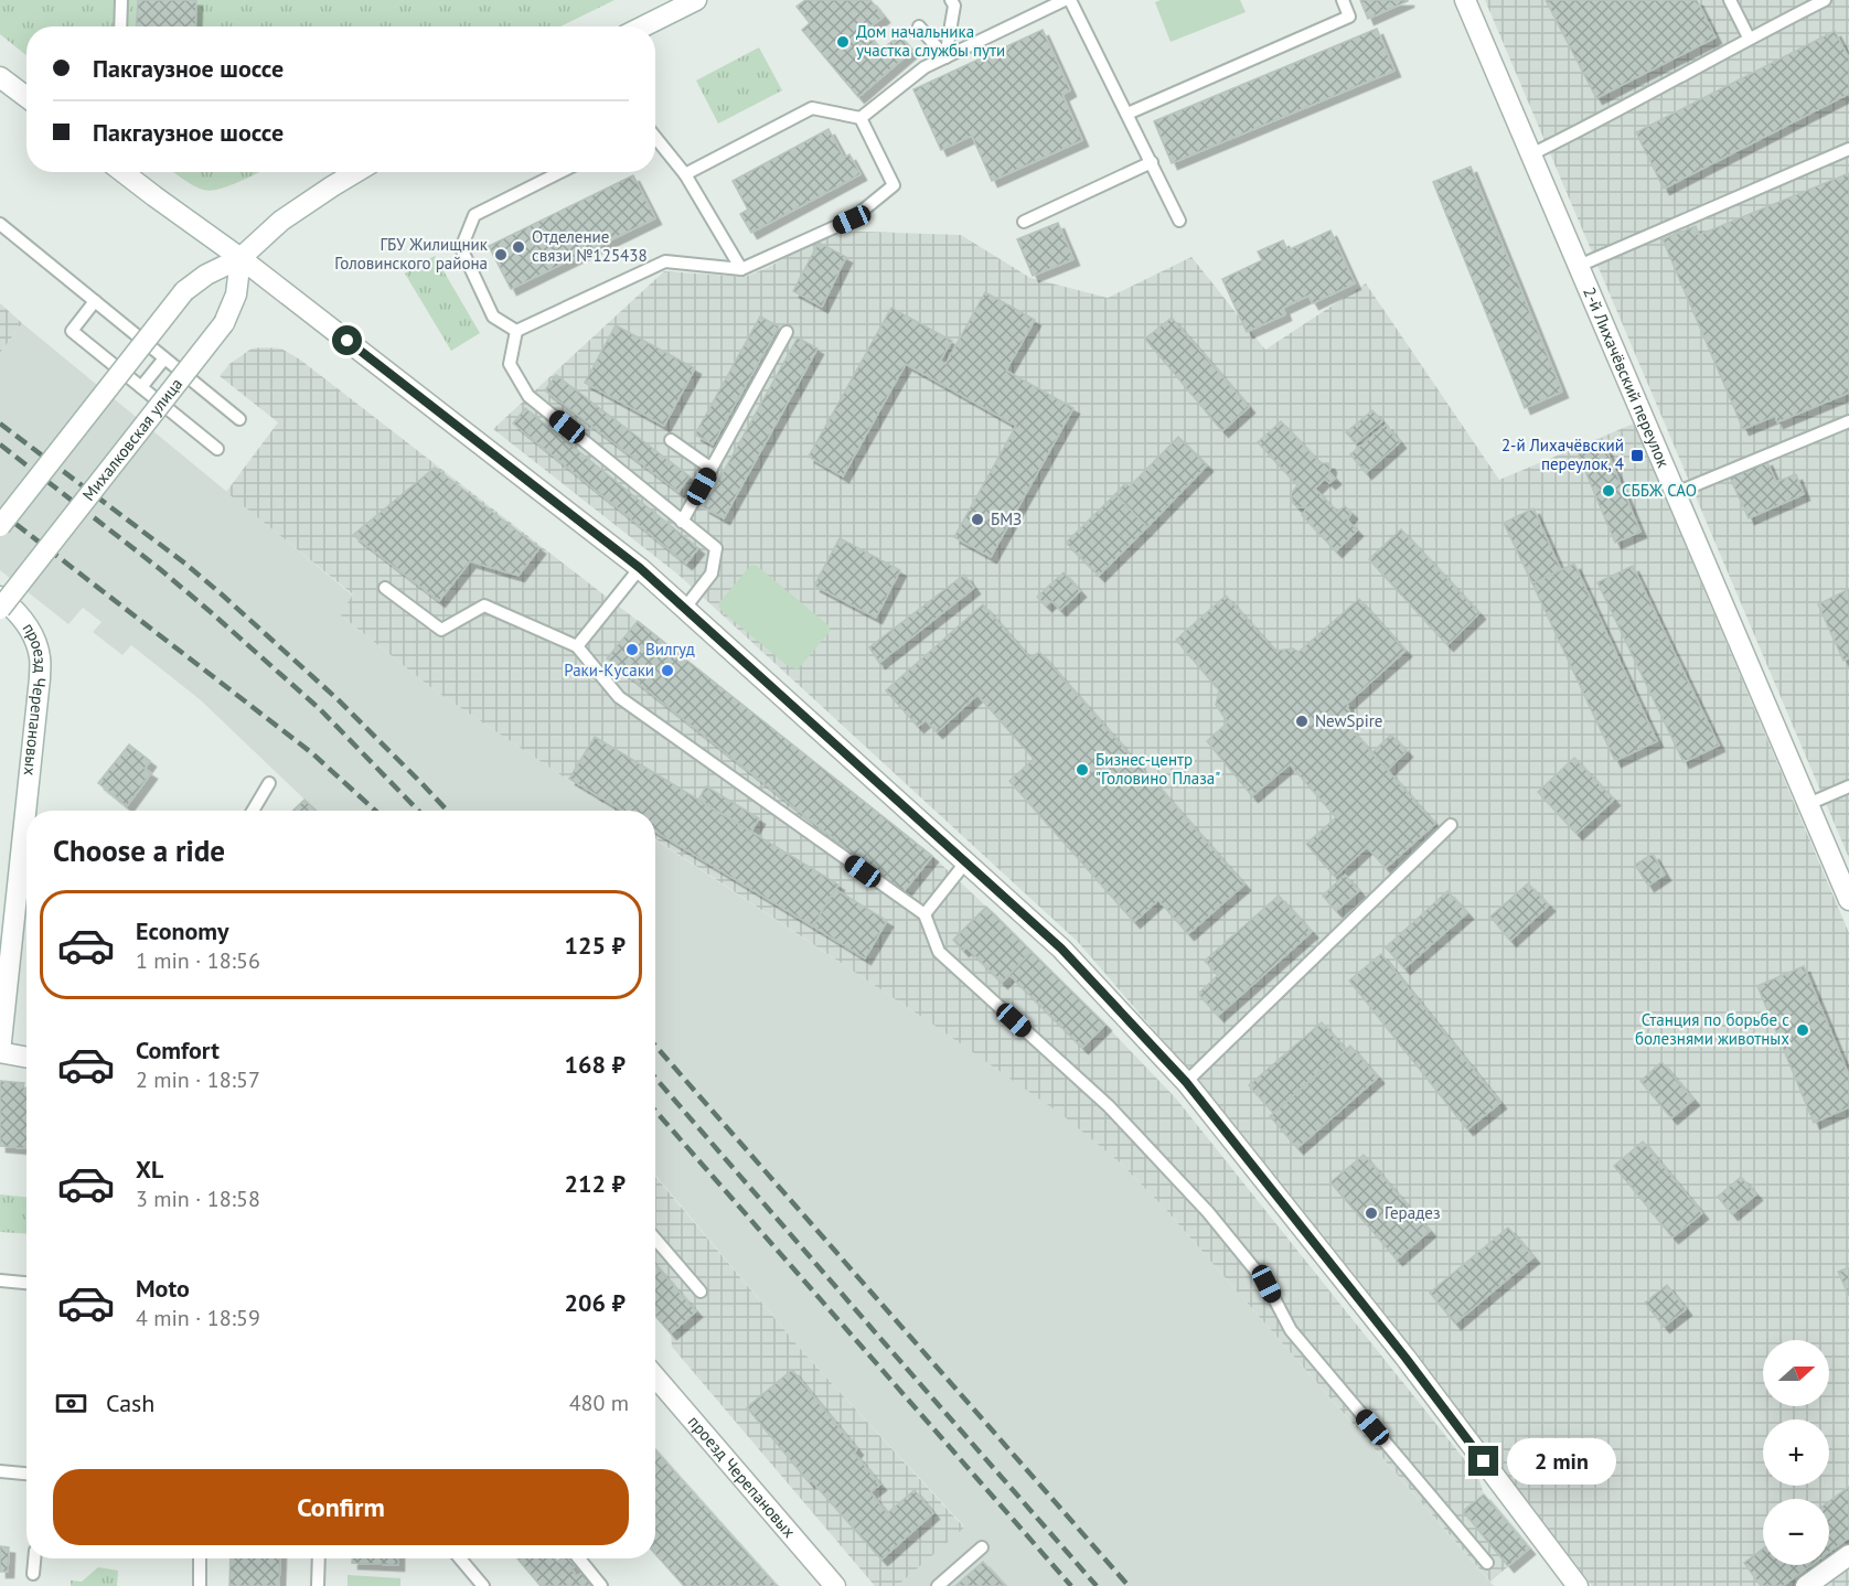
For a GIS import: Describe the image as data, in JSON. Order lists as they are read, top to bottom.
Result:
{
  "streets": {
    "street": ["2-й Лихачёвский переулок", "Михалковская улица", "проезд Черепановых"]
  },
  "places": {
    "other": [
      "Дом начальника участка службы пути",
      "Отделение связи №125438",
      "ГБУ Жилищник Головинского района",
      "СББЖ САО",
      "БМЗ",
      "Вилгуд",
      "Раки-Кусаки",
      "NewSpire",
      "Бизнес-центр \"Головино Плаза\"",
      "Станция по борьбе с болезнями животных",
      "Герадез"
    ],
    "transit": ["2-й Лихачёвский переулок, 4"]
  },
  "north": "right",
  "page": {
    "banner": ["Пакгаузное шоссе", "Пакгаузное шоссе"],
    "heading": "Choose a ride",
    "list": [
      {
        "name": "Economy",
        "note": "1 min · 18:56",
        "value": "125 ₽"
      },
      {
        "name": "Comfort",
        "note": "2 min · 18:57",
        "value": "168 ₽"
      },
      {
        "name": "XL",
        "note": "3 min · 18:58",
        "value": "212 ₽"
      },
      {
        "name": "Moto",
        "note": "4 min · 18:59",
        "value": "206 ₽"
      }
    ],
    "map_buttons": ["+", "−"],
    "pay": ["Cash", "480 m"],
    "bubble": "2 min",
    "buttons": "Confirm"
  }
}
